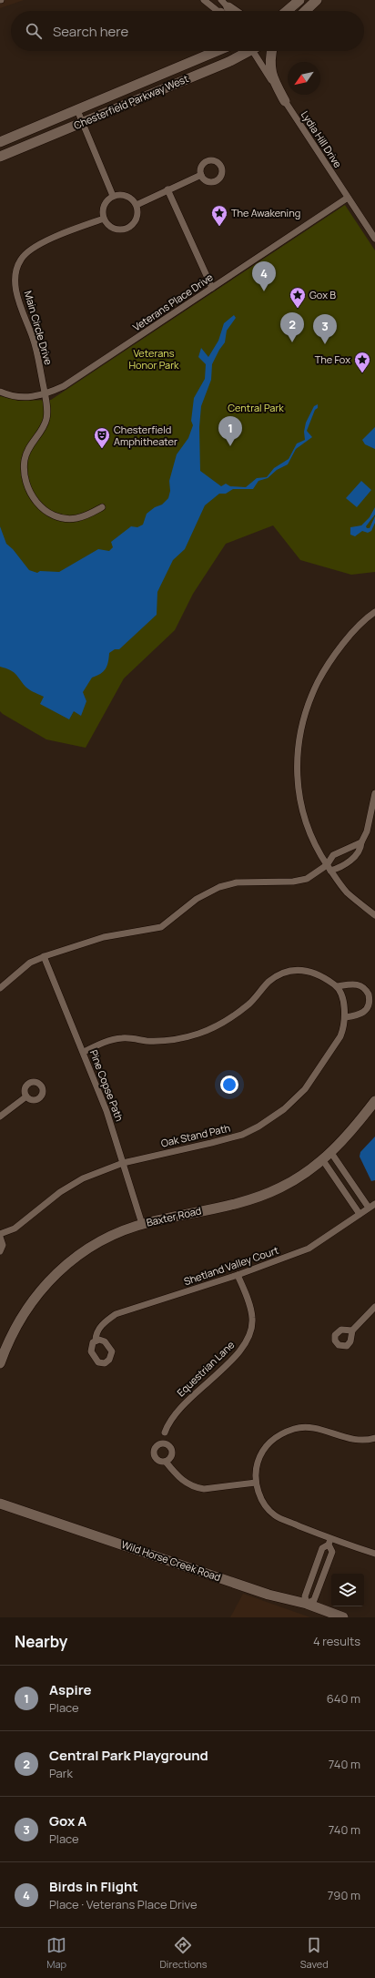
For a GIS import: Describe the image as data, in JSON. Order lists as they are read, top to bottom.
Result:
{
  "streets": {
    "main road": ["Chesterfield Parkway West", "Baxter Road", "Wild Horse Creek Road"],
    "street": [
      "Lydia Hill Drive",
      "Veterans Place Drive",
      "Main Circle Drive",
      "Pine Copse Path",
      "Oak Stand Path",
      "Shetland Valley Court",
      "Equestrian Lane"
    ]
  },
  "crossings": [
    ["Lydia Hill Drive", "Veterans Place Drive"],
    ["Veterans Place Drive", "Main Circle Drive"],
    ["Pine Copse Path", "Oak Stand Path"],
    ["Pine Copse Path", "Baxter Road"],
    ["Shetland Valley Court", "Equestrian Lane"]
  ],
  "parks": ["Veterans Honor Park", "Central Park"],
  "places": {
    "place": ["The Awakening", "Gox B", "The Fox"],
    "theatre": ["Chesterfield Amphitheater"]
  },
  "north": "bottom left",
  "page": {
    "search": "Search here",
    "pins": [
      "4",
      "2",
      "3",
      "1"
    ],
    "heading": ["Nearby", "4 results"],
    "list": [
      {
        "mark": "1",
        "name": "Aspire",
        "note": "Place",
        "value": "640 m"
      },
      {
        "mark": "2",
        "name": "Central Park Playground",
        "note": "Park",
        "value": "740 m"
      },
      {
        "mark": "3",
        "name": "Gox A",
        "note": "Place",
        "value": "740 m"
      },
      {
        "mark": "4",
        "name": "Birds in Flight",
        "note": "Place · Veterans Place Drive",
        "value": "790 m"
      }
    ],
    "nav": ["Map", "Directions", "Saved"]
  }
}
